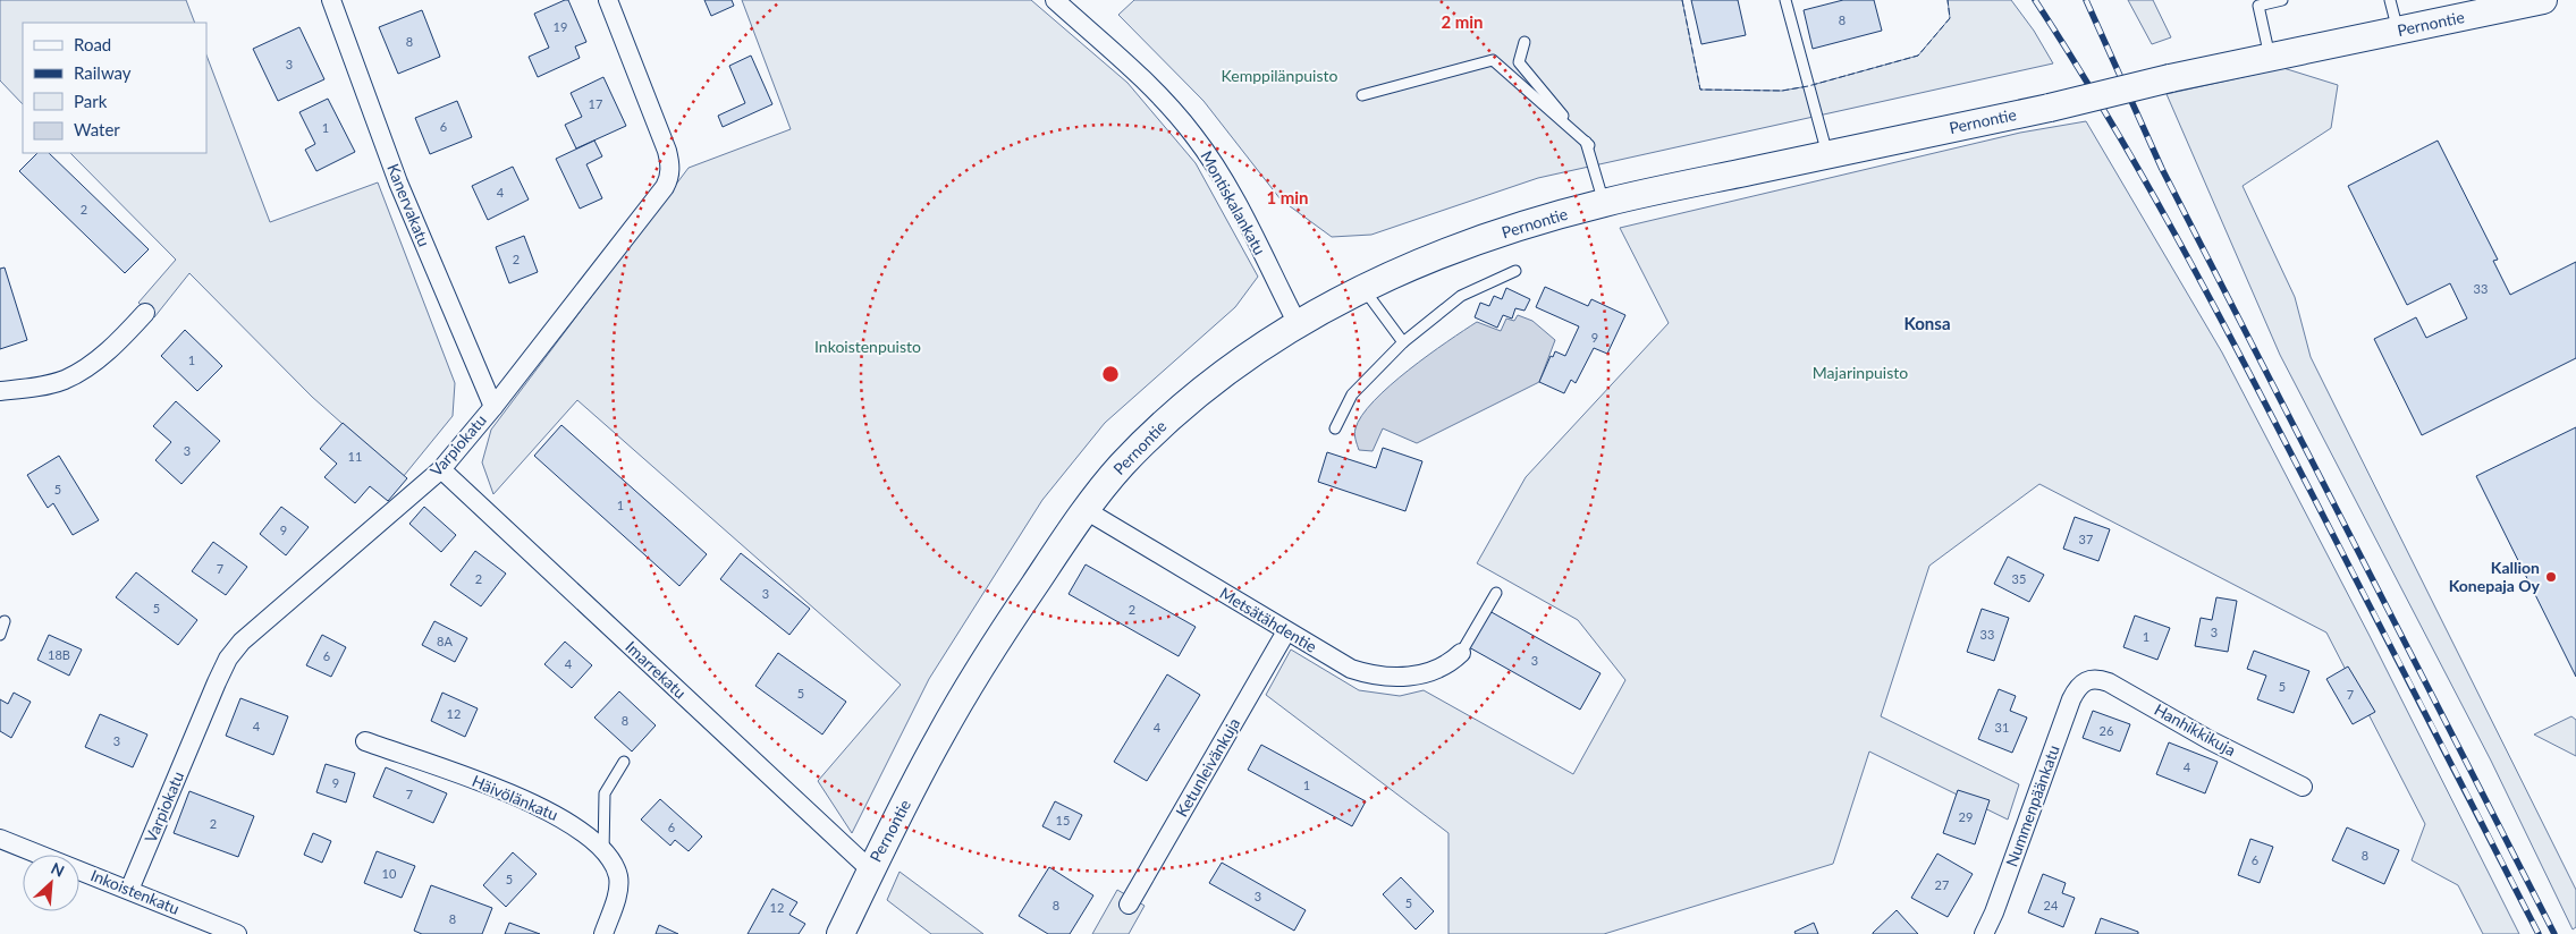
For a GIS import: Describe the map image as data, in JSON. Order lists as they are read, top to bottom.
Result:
{
  "streets": {
    "street": [
      "Pernontie",
      "Montiskalankatu",
      "Kanervakatu",
      "Varpiokatu",
      "Metsätähdentie",
      "Imarrekatu",
      "Hanhikkikuja",
      "Ketunleivänkuja",
      "Häivölänkatu",
      "Nummenpäänkatu",
      "Inkoistenkatu"
    ]
  },
  "crossings": [
    ["Pernontie", "Montiskalankatu"],
    ["Pernontie", "Metsätähdentie"],
    ["Pernontie", "Imarrekatu"],
    ["Kanervakatu", "Varpiokatu"],
    ["Varpiokatu", "Imarrekatu"],
    ["Varpiokatu", "Inkoistenkatu"],
    ["Metsätähdentie", "Ketunleivänkuja"],
    ["Hanhikkikuja", "Nummenpäänkatu"]
  ],
  "districts": ["Konsa"],
  "parks": ["Kemppilänpuisto", "Inkoistenpuisto", "Majarinpuisto"],
  "places": ["Kallion Konepaja Oy"],
  "house_numbers": [
    "8",
    "19",
    "8",
    "3",
    "17",
    "6",
    "1",
    "4",
    "2",
    "2",
    "33",
    "9",
    "1",
    "3",
    "11",
    "5",
    "1",
    "9",
    "37",
    "7",
    "2",
    "35",
    "3",
    "5",
    "2",
    "3",
    "33",
    "1",
    "8A",
    "18B",
    "6",
    "3",
    "4",
    "5",
    "5",
    "7",
    "12",
    "8",
    "4",
    "4",
    "31",
    "26",
    "3",
    "4",
    "9",
    "1",
    "7",
    "29",
    "15",
    "2",
    "6",
    "8",
    "6",
    "10",
    "5",
    "27",
    "3",
    "5",
    "8",
    "24",
    "12",
    "8"
  ],
  "legend": [
    "Road",
    "Railway",
    "Park",
    "Water"
  ],
  "north": "top right",
  "rings": ["2 min", "1 min"]
}
